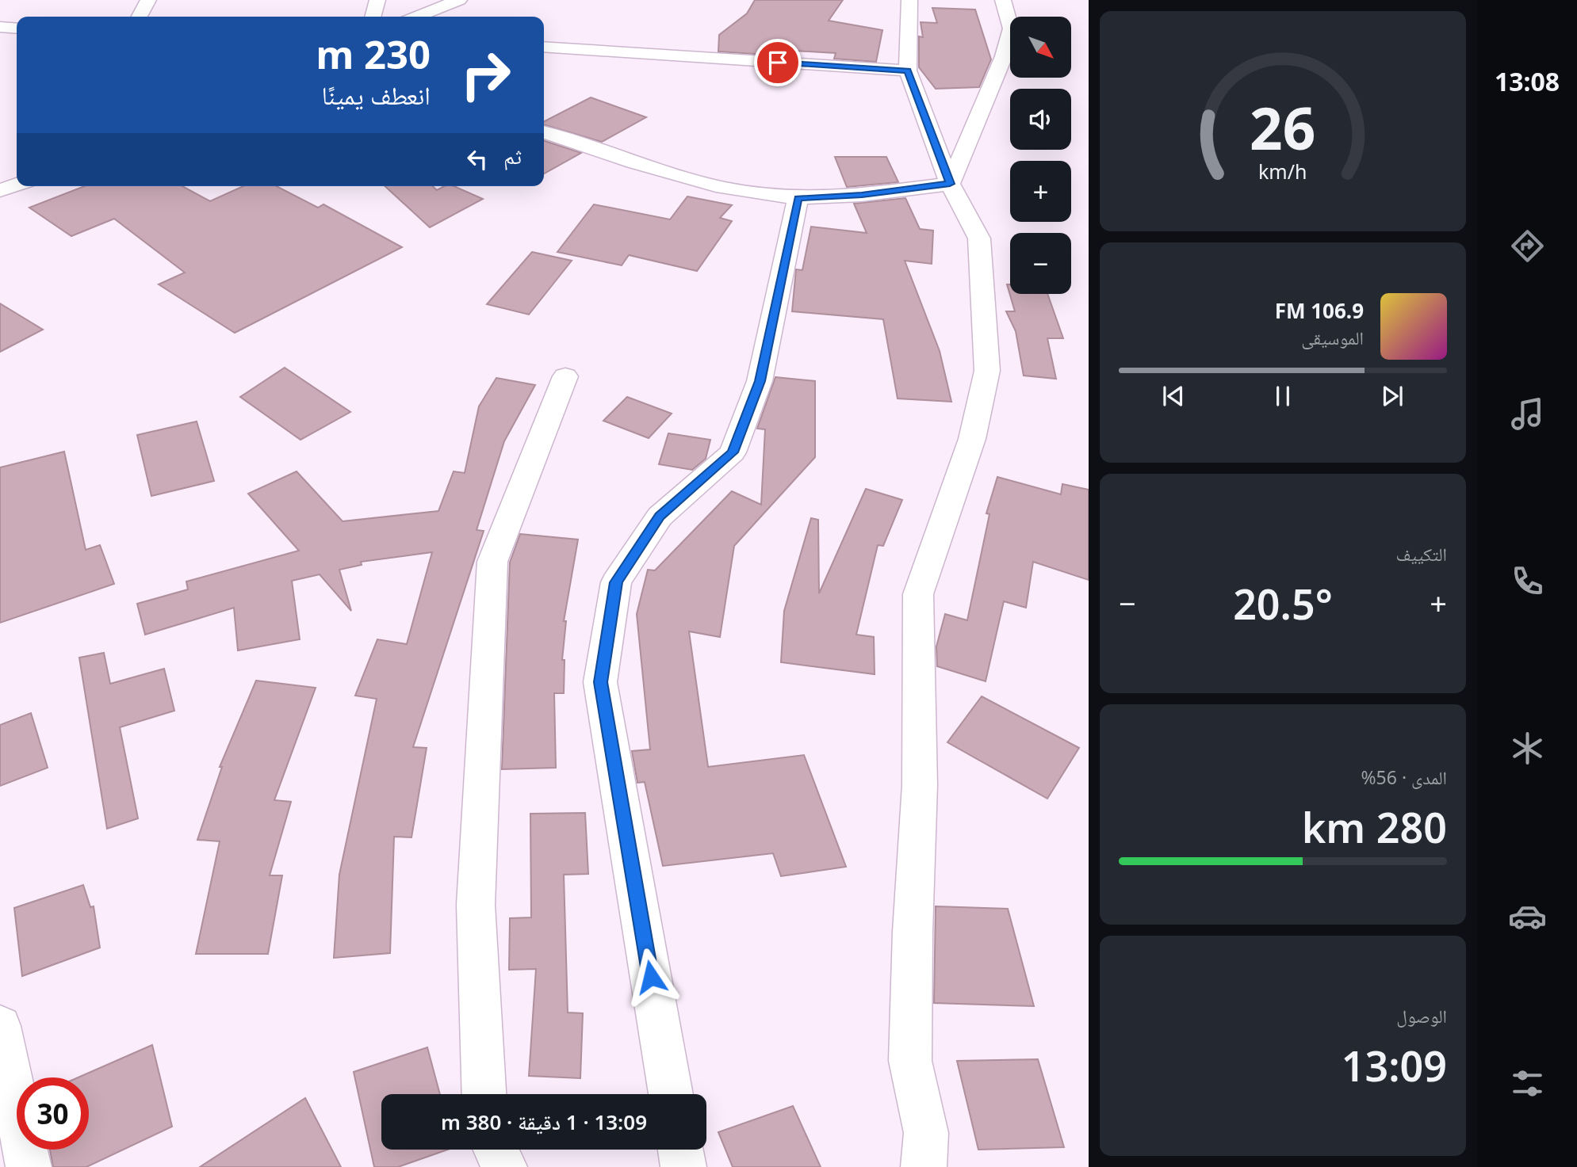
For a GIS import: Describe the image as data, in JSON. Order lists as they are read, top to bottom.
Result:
{
  "north": "bottom right",
  "page": {
    "tabs": "13:08",
    "map_buttons": ["+", "−"],
    "turn": ["230 m", "انعطف يمينًا"],
    "then": "ثم",
    "song": ["106.9 FM", "الموسيقى"],
    "tile": [
      "التكييف",
      ["المدى · 56%", "280 km"],
      ["الوصول", "13:09"]
    ],
    "heat": ["−", "20.5°", "+"],
    "limit": "30",
    "trip": "13:09 · 1 دقيقة · 380 m",
    "gauge": ["26", "km/h"]
  }
}
